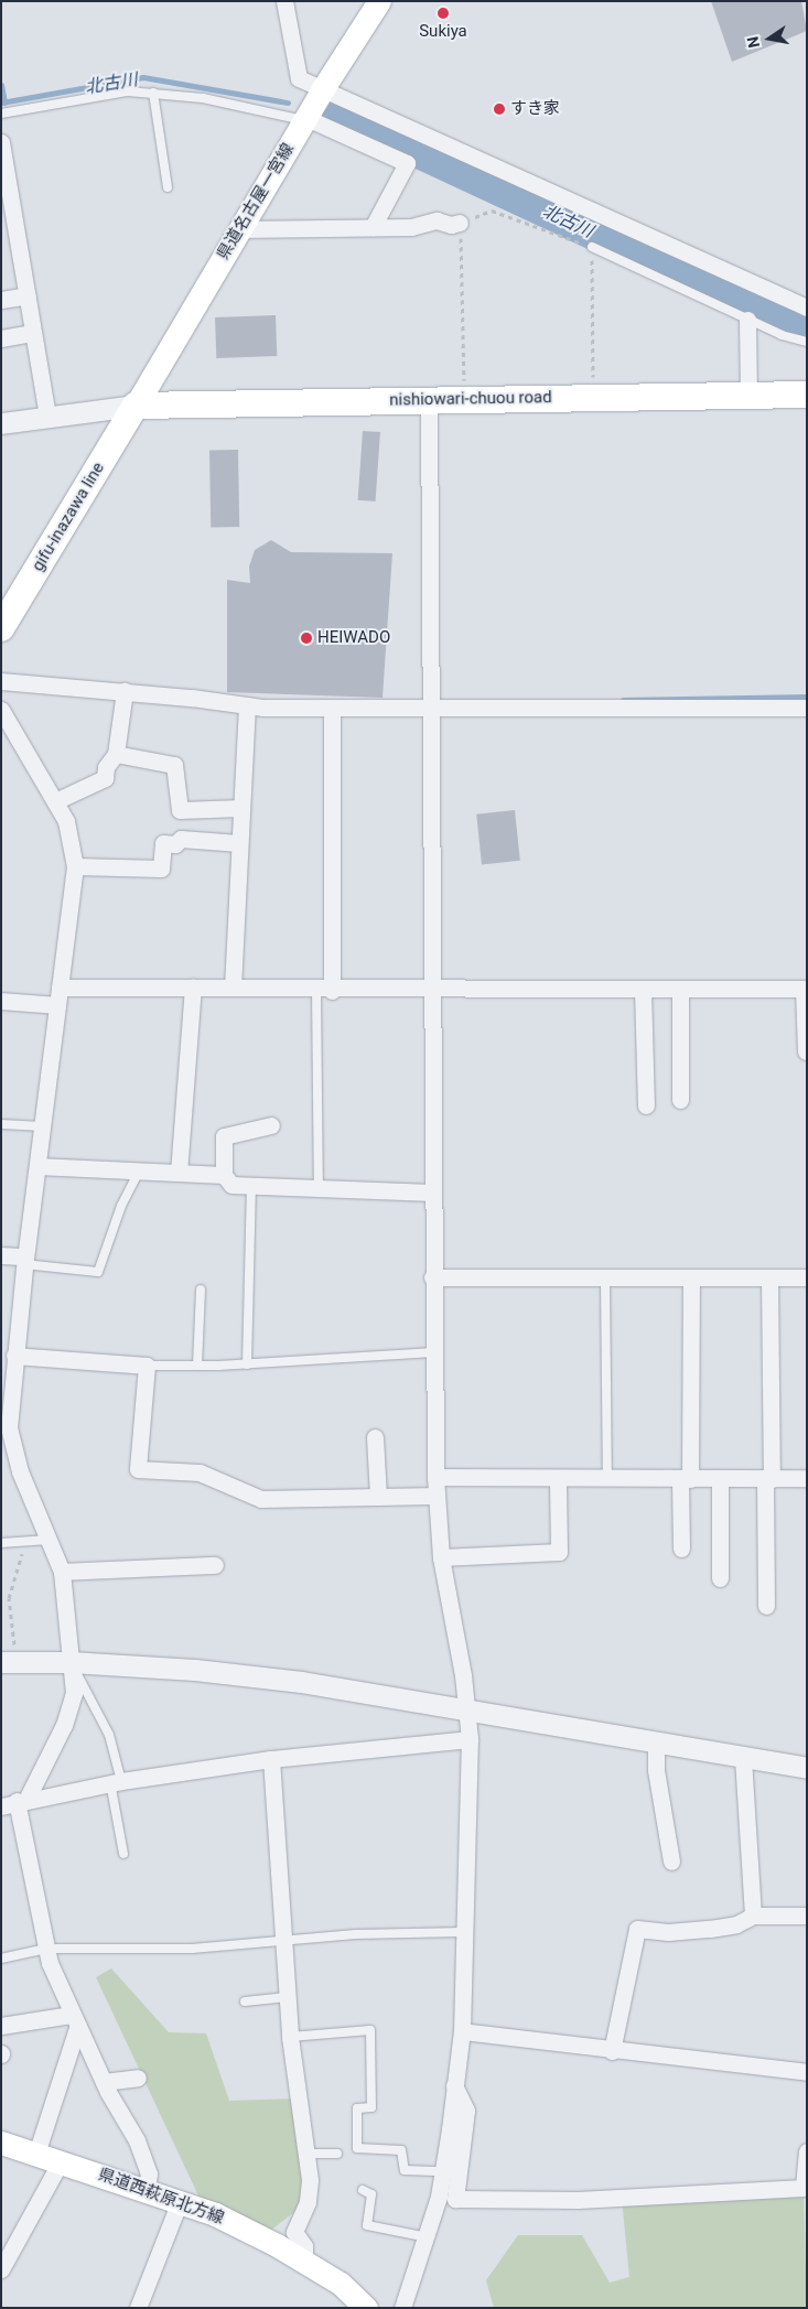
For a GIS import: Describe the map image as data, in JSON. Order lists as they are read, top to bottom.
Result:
{
  "streets": {
    "main road": [
      "県道名古屋一宮線",
      "nishiowari-chuou road",
      "gifu-inazawa line",
      "県道西萩原北方線"
    ]
  },
  "crossings": [
    ["県道名古屋一宮線", "nishiowari-chuou road"],
    ["県道名古屋一宮線", "gifu-inazawa line"],
    ["nishiowari-chuou road", "gifu-inazawa line"]
  ],
  "water": ["北古川"],
  "places": ["Sukiya", "すき家", "HEIWADO"],
  "north": "left"
}
